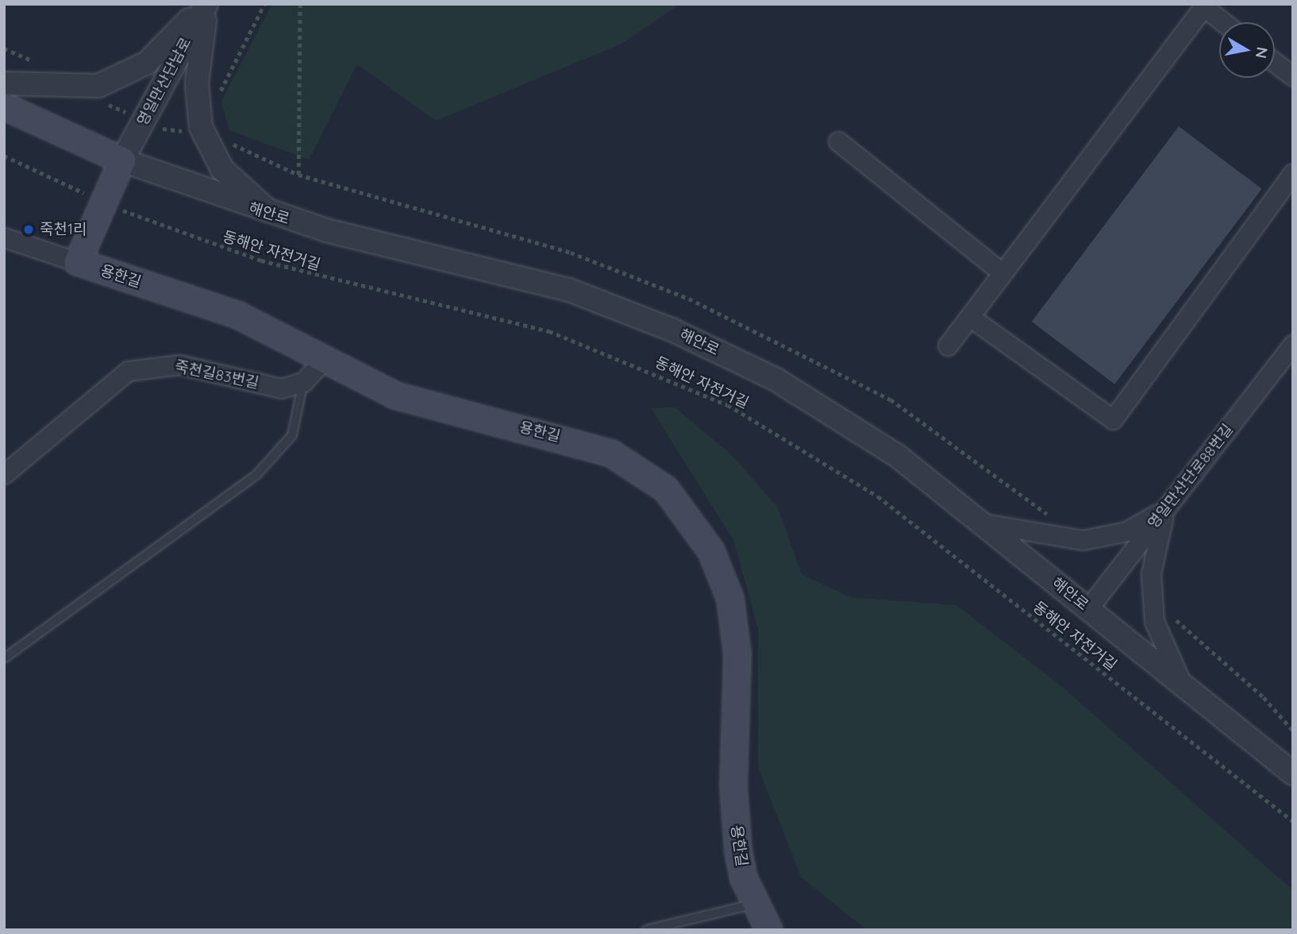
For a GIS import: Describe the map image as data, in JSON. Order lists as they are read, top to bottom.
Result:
{
  "streets": {
    "main road": ["해안로", "용한길"],
    "street": ["영일만산단남로", "죽천길83번길", "영일만산단로88번길"],
    "path": ["동해안 자전거길"]
  },
  "crossings": [
    ["영일만산단남로", "해안로"],
    ["해안로", "영일만산단로88번길"]
  ],
  "places": ["죽천1리"],
  "north": "right"
}
